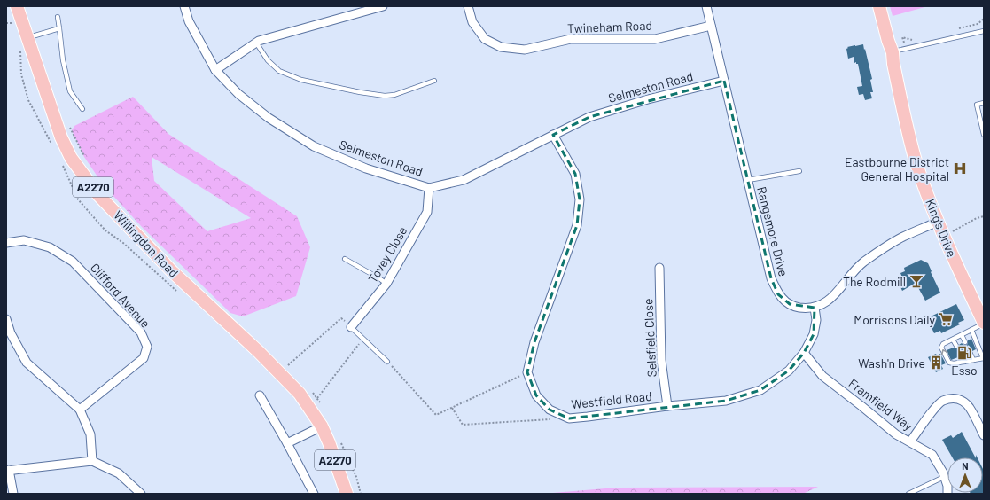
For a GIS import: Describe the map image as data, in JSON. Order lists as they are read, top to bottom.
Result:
{
  "streets": {
    "main road": ["A2270", "King's Drive", "Willingdon Road"],
    "street": [
      "Twineham Road",
      "Selmeston Road",
      "Rangemore Drive",
      "Tovey Close",
      "Clifford Avenue",
      "Selsfield Close",
      "Westfield Road",
      "Framfield Way"
    ]
  },
  "crossings": [
    ["Twineham Road", "Rangemore Drive"],
    ["Selmeston Road", "Rangemore Drive"],
    ["Selmeston Road", "Tovey Close"],
    ["King's Drive", "Rangemore Drive"],
    ["Rangemore Drive", "Westfield Road"],
    ["Selsfield Close", "Westfield Road"],
    ["Westfield Road", "Framfield Way"]
  ],
  "places": {
    "hospital": ["Eastbourne District General Hospital"],
    "bar": ["The Rodmill"],
    "supermarket": ["Morrisons Daily"],
    "fuel station": ["Esso"],
    "building": ["Wash'n Drive"]
  },
  "north": "top"
}
